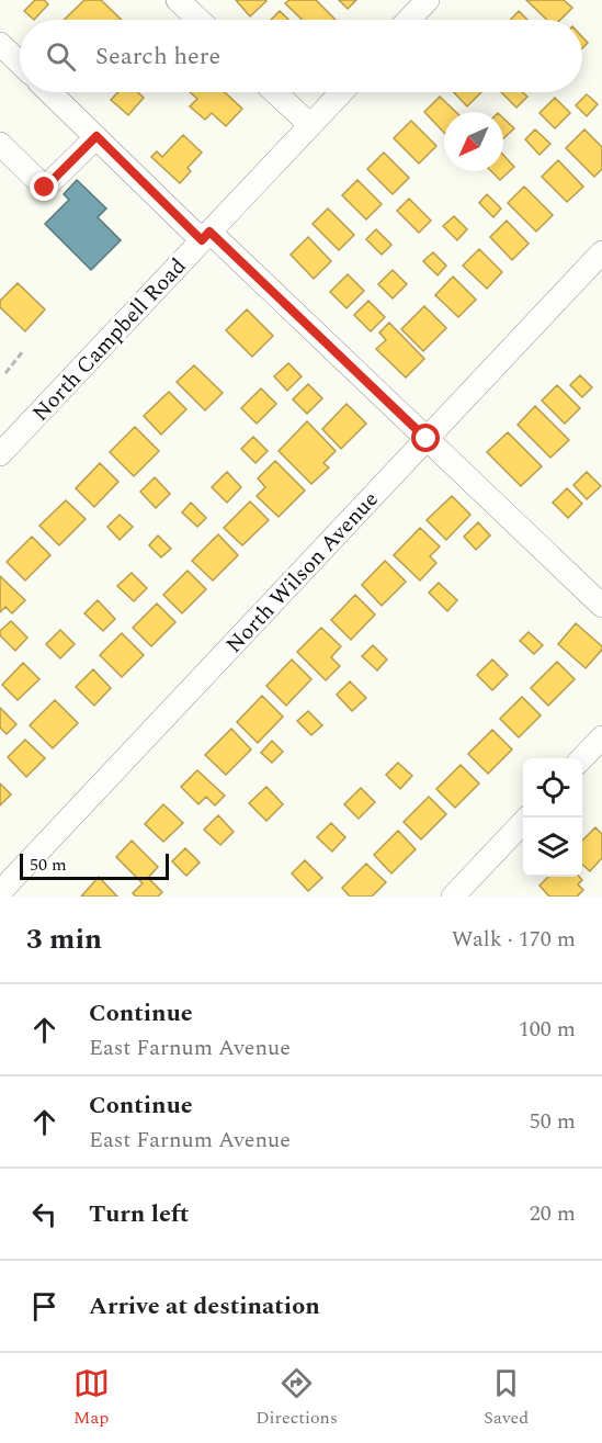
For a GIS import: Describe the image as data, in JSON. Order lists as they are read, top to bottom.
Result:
{
  "streets": {
    "street": ["North Campbell Road", "North Wilson Avenue"]
  },
  "scale_bar": "50 m",
  "north": "bottom left",
  "page": {
    "search": "Search here",
    "scale": "50 m",
    "heading": ["3 min", "Walk · 170 m"],
    "list": [
      ["Continue", "East Farnum Avenue", "100 m"],
      ["Continue", "East Farnum Avenue", "50 m"],
      ["Turn left", "20 m"],
      "Arrive at destination"
    ],
    "nav": ["Map", "Directions", "Saved"]
  }
}
